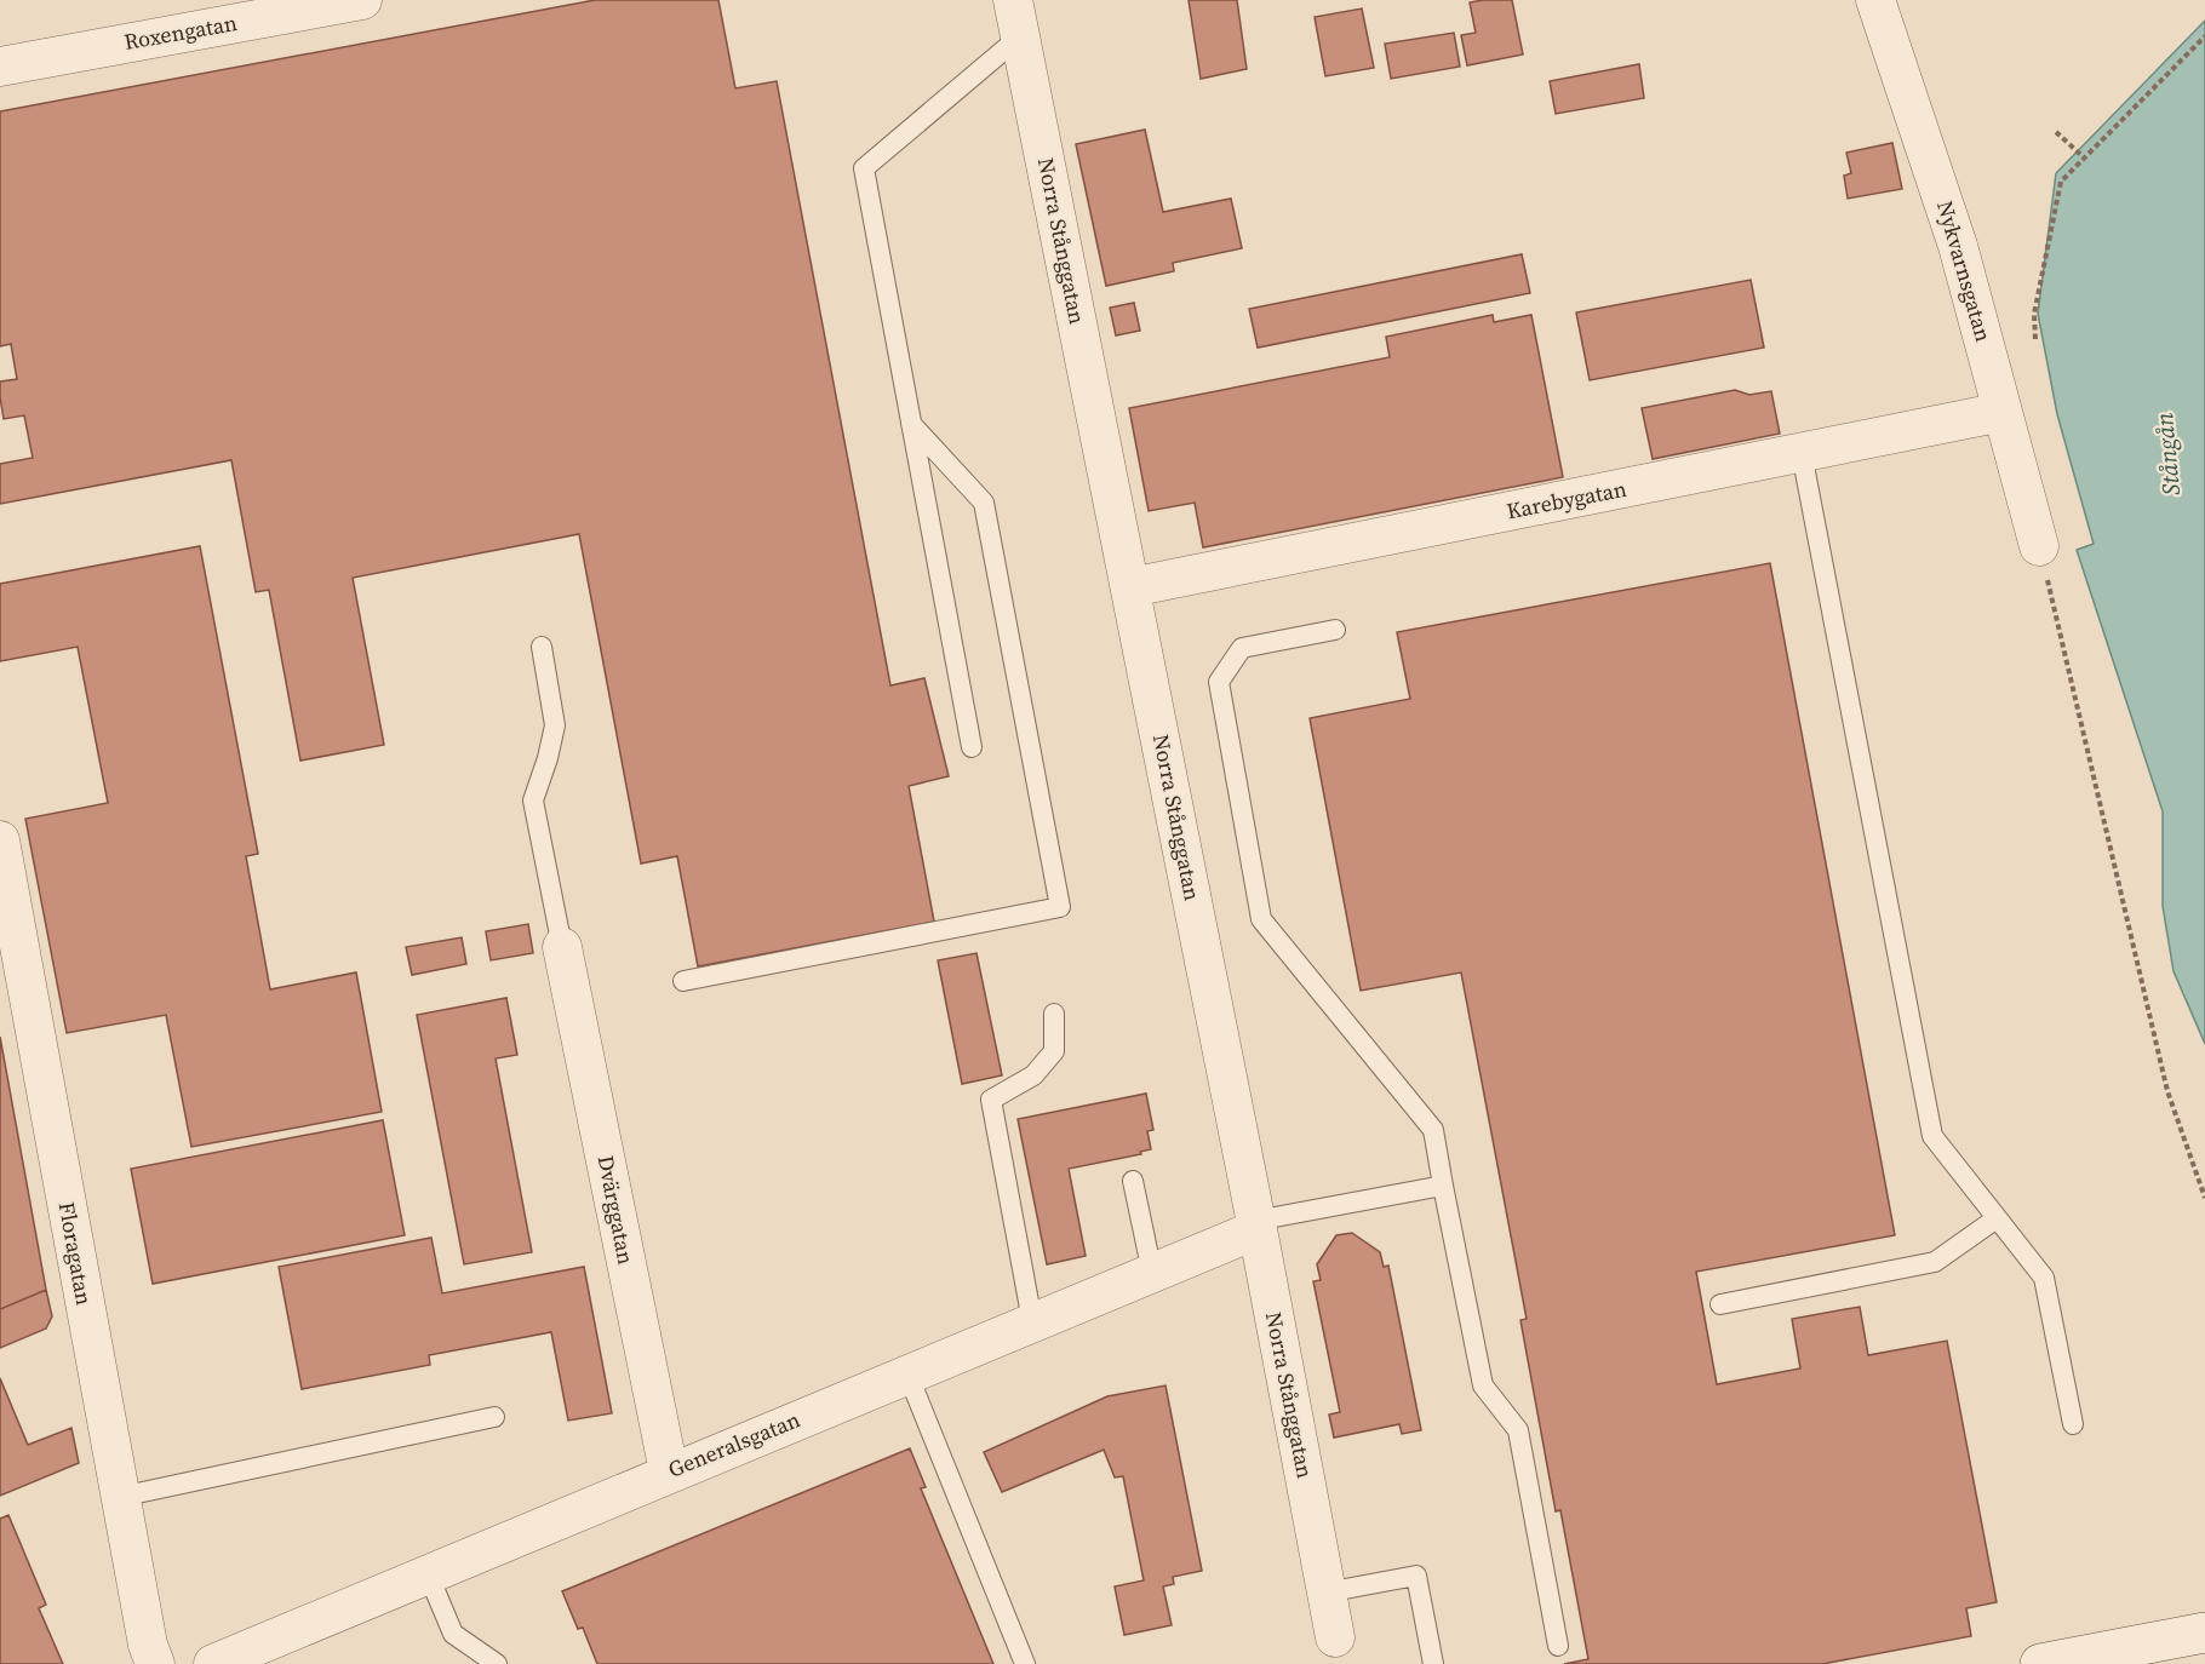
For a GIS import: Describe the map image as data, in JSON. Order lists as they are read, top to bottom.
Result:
{
  "streets": {
    "street": [
      "Roxengatan",
      "Norra Stånggatan",
      "Nykvarnsgatan",
      "Karebygatan",
      "Dvärggatan",
      "Floragatan",
      "Generalsgatan"
    ]
  },
  "crossings": [
    ["Norra Stånggatan", "Karebygatan"],
    ["Norra Stånggatan", "Generalsgatan"],
    ["Nykvarnsgatan", "Karebygatan"],
    ["Dvärggatan", "Generalsgatan"]
  ],
  "water": ["Stångån"]
}
